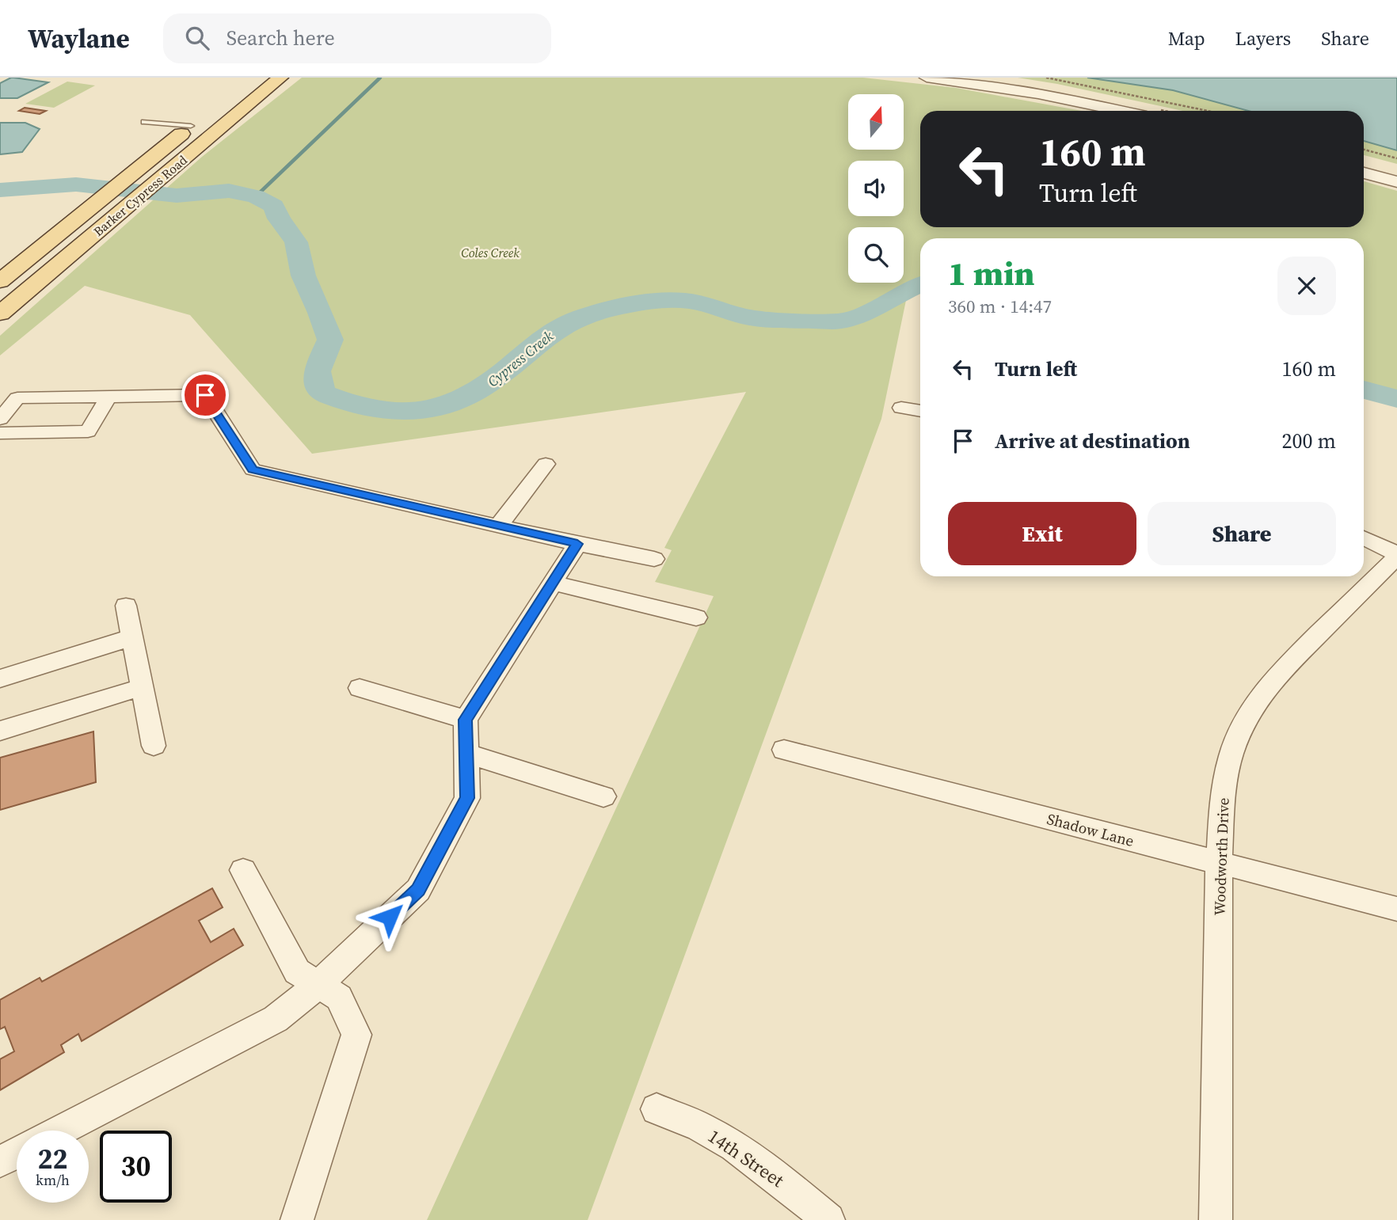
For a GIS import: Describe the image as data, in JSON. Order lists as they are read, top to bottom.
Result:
{
  "streets": {
    "main road": ["Barker Cypress Road"],
    "street": ["Shadow Lane", "Woodworth Drive", "14th Street"]
  },
  "crossings": [
    ["Shadow Lane", "Woodworth Drive"]
  ],
  "water": ["Cypress Creek"],
  "parks": ["Coles Creek"],
  "north": "top",
  "page": {
    "header": "Waylane",
    "search": "Search here",
    "nav": ["Map", "Layers", "Share"],
    "turn": ["160 m", "Turn left"],
    "heading": ["1 min", "360 m · 14:47"],
    "list": [
      {
        "name": "Turn left",
        "value": "160 m"
      },
      {
        "name": "Arrive at destination",
        "value": "200 m"
      }
    ],
    "buttons": ["Exit", "Share"],
    "speed": "22 km/h",
    "limit": "30"
  }
}
